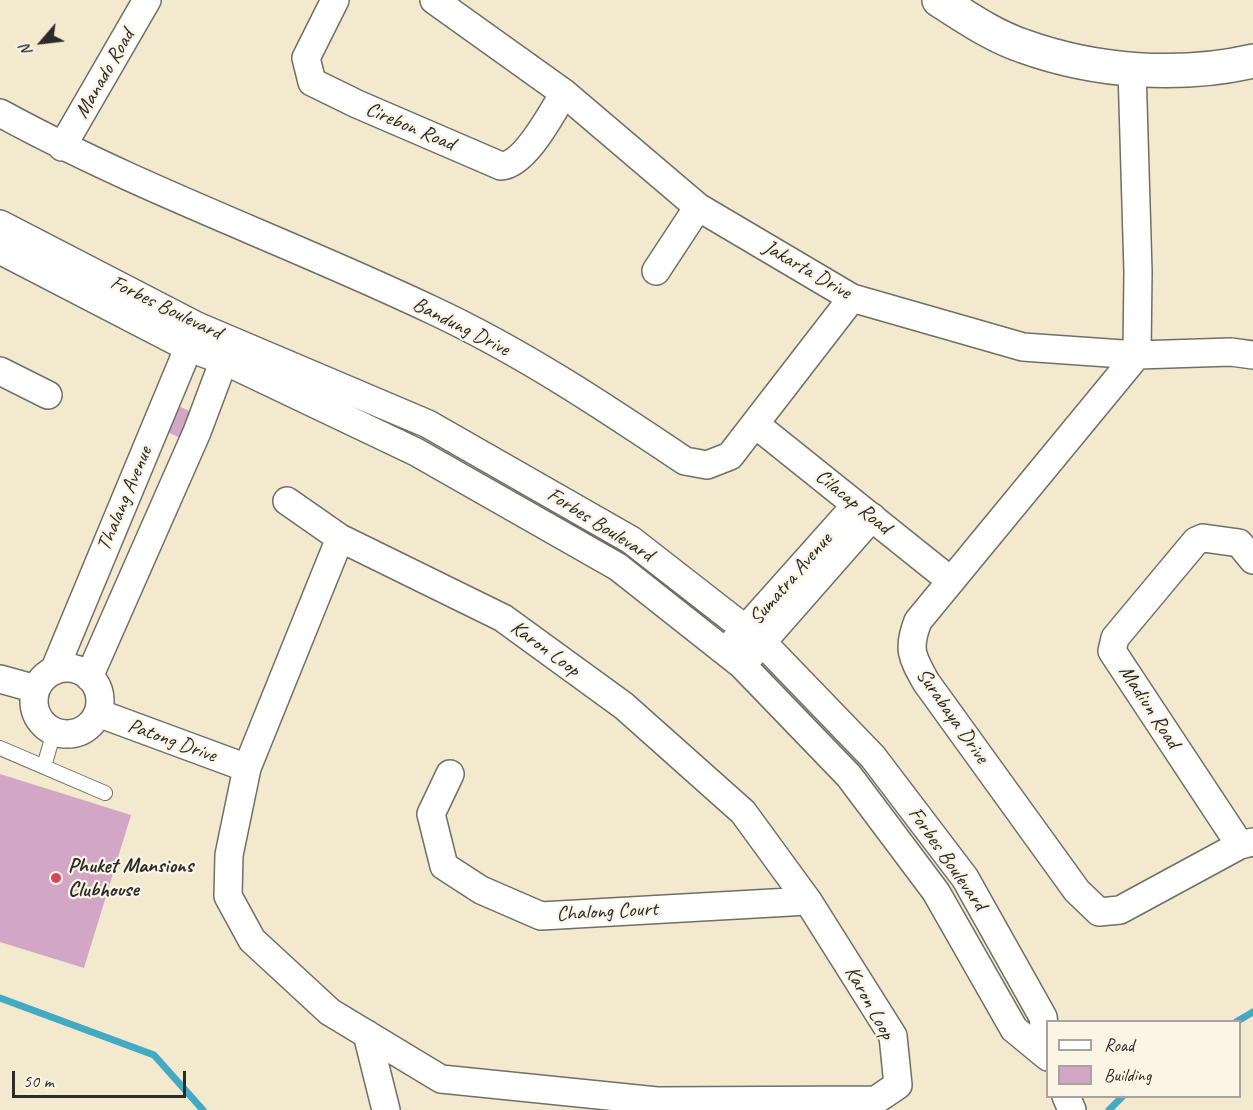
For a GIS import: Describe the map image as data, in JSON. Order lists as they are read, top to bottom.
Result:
{
  "streets": {
    "street": [
      "Manado Road",
      "Cirebon Road",
      "Jakarta Drive",
      "Forbes Boulevard",
      "Bandung Drive",
      "Thalang Avenue",
      "Cilacap Road",
      "Sumatra Avenue",
      "Karon Loop",
      "Madiun Road",
      "Surabaya Drive",
      "Patong Drive",
      "Chalong Court"
    ]
  },
  "crossings": [
    ["Manado Road", "Bandung Drive"],
    ["Cirebon Road", "Jakarta Drive"],
    ["Jakarta Drive", "Bandung Drive"],
    ["Jakarta Drive", "Surabaya Drive"],
    ["Forbes Boulevard", "Thalang Avenue"],
    ["Forbes Boulevard", "Sumatra Avenue"],
    ["Bandung Drive", "Cilacap Road"],
    ["Thalang Avenue", "Patong Drive"],
    ["Cilacap Road", "Sumatra Avenue"],
    ["Cilacap Road", "Surabaya Drive"],
    ["Karon Loop", "Patong Drive"],
    ["Karon Loop", "Chalong Court"],
    ["Madiun Road", "Surabaya Drive"]
  ],
  "places": ["Phuket Mansions Clubhouse"],
  "legend": ["Road", "Building"],
  "scale_bar": "50 m",
  "north": "bottom left"
}
